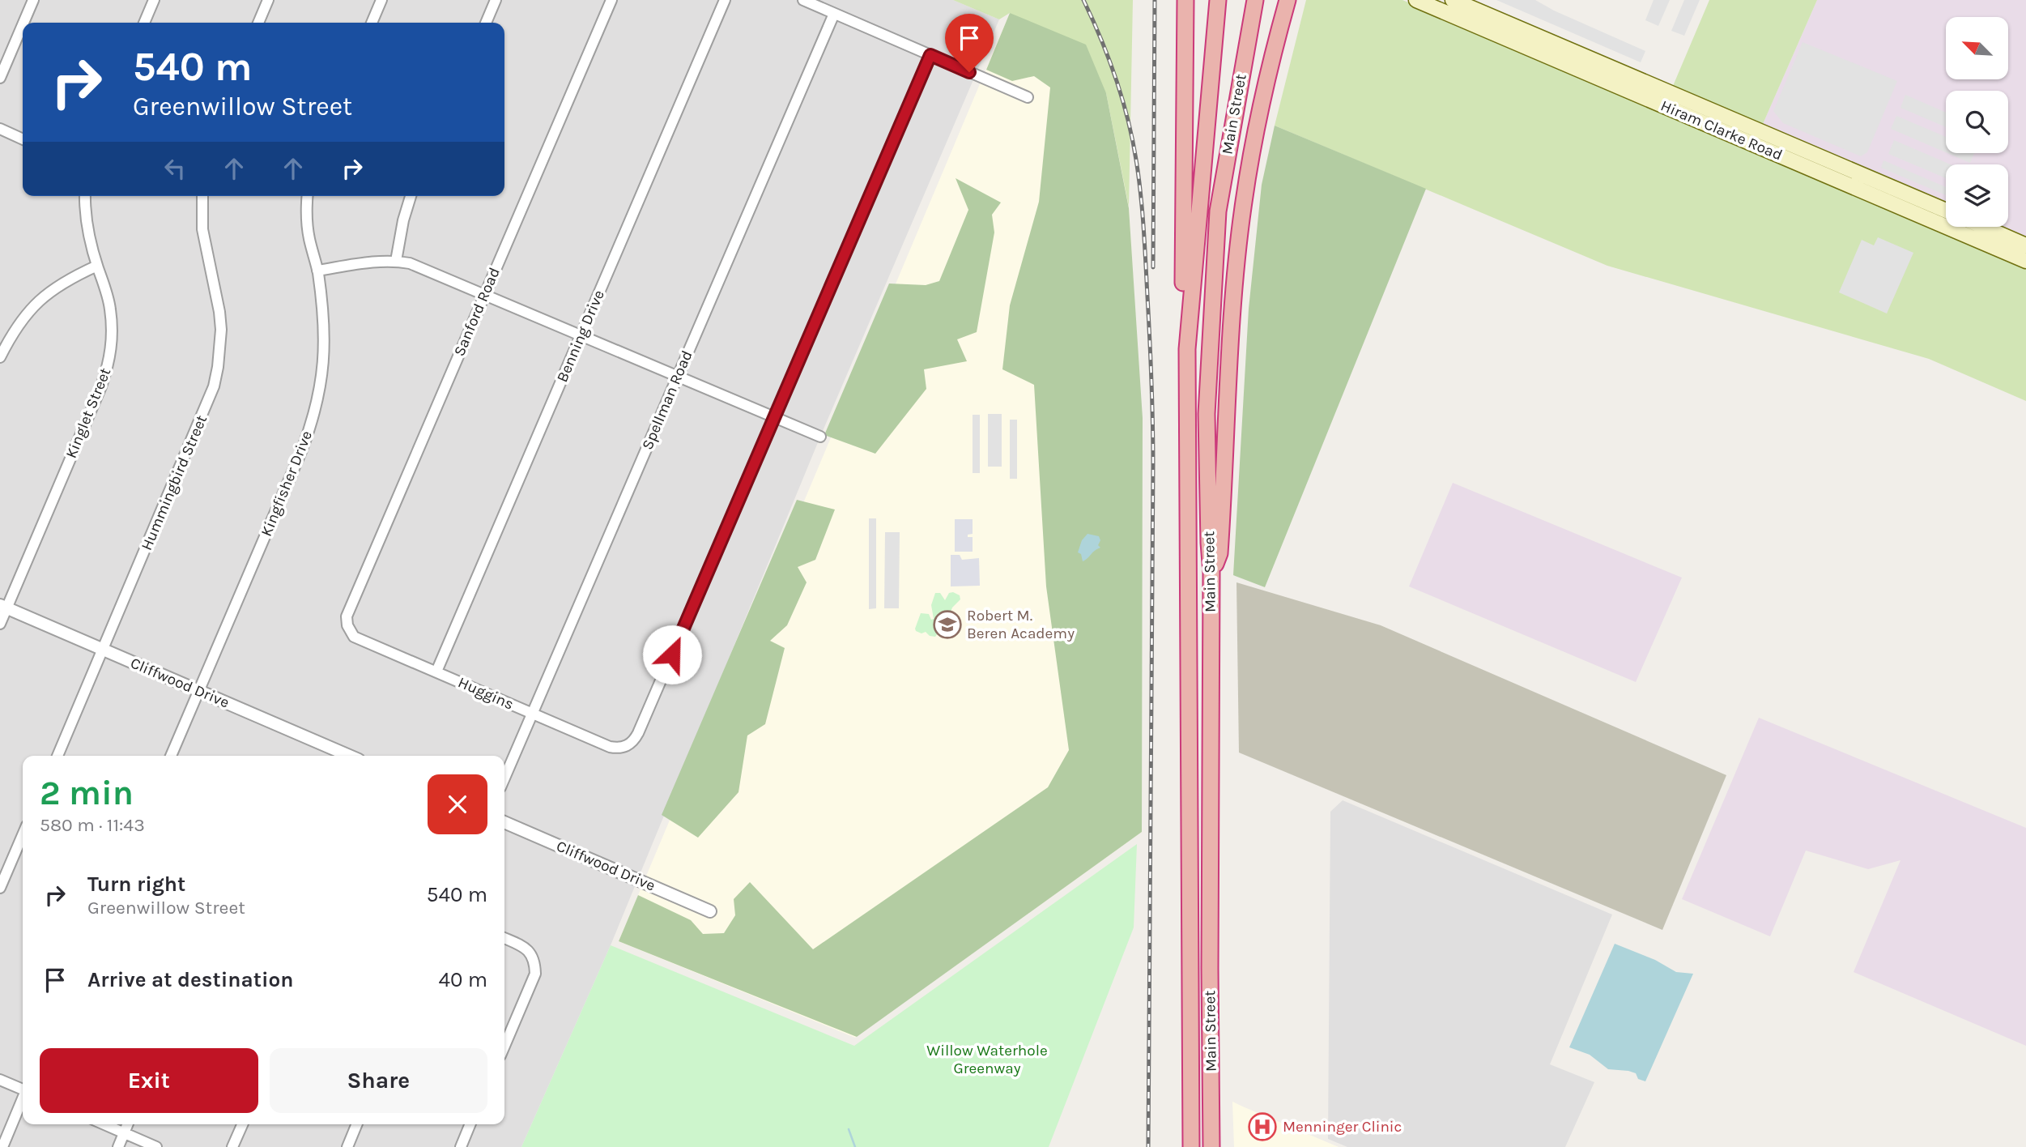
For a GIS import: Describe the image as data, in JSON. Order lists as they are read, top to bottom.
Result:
{
  "streets": {
    "highway": ["Main Street"],
    "main road": ["Hiram Clarke Road"],
    "street": [
      "Sanford Road",
      "Benning Drive",
      "Spellman Road",
      "Kinglet Street",
      "Hummingbird Street",
      "Kingfisher Drive",
      "Cliffwood Drive",
      "Huggins"
    ]
  },
  "crossings": [
    ["Sanford Road", "Huggins"],
    ["Benning Drive", "Huggins"],
    ["Spellman Road", "Huggins"],
    ["Kinglet Street", "Cliffwood Drive"],
    ["Hummingbird Street", "Cliffwood Drive"],
    ["Kingfisher Drive", "Cliffwood Drive"]
  ],
  "parks": ["Willow Waterhole Greenway"],
  "places": {
    "school or university": ["Robert M. Beren Academy"],
    "hospital": ["Menninger Clinic"]
  },
  "north": "top left",
  "page": {
    "turn": ["540 m", "Greenwillow Street"],
    "heading": ["2 min", "580 m · 11:43"],
    "list": [
      {
        "name": "Turn right",
        "note": "Greenwillow Street",
        "value": "540 m"
      },
      {
        "name": "Arrive at destination",
        "value": "40 m"
      }
    ],
    "buttons": ["Exit", "Share"]
  }
}
